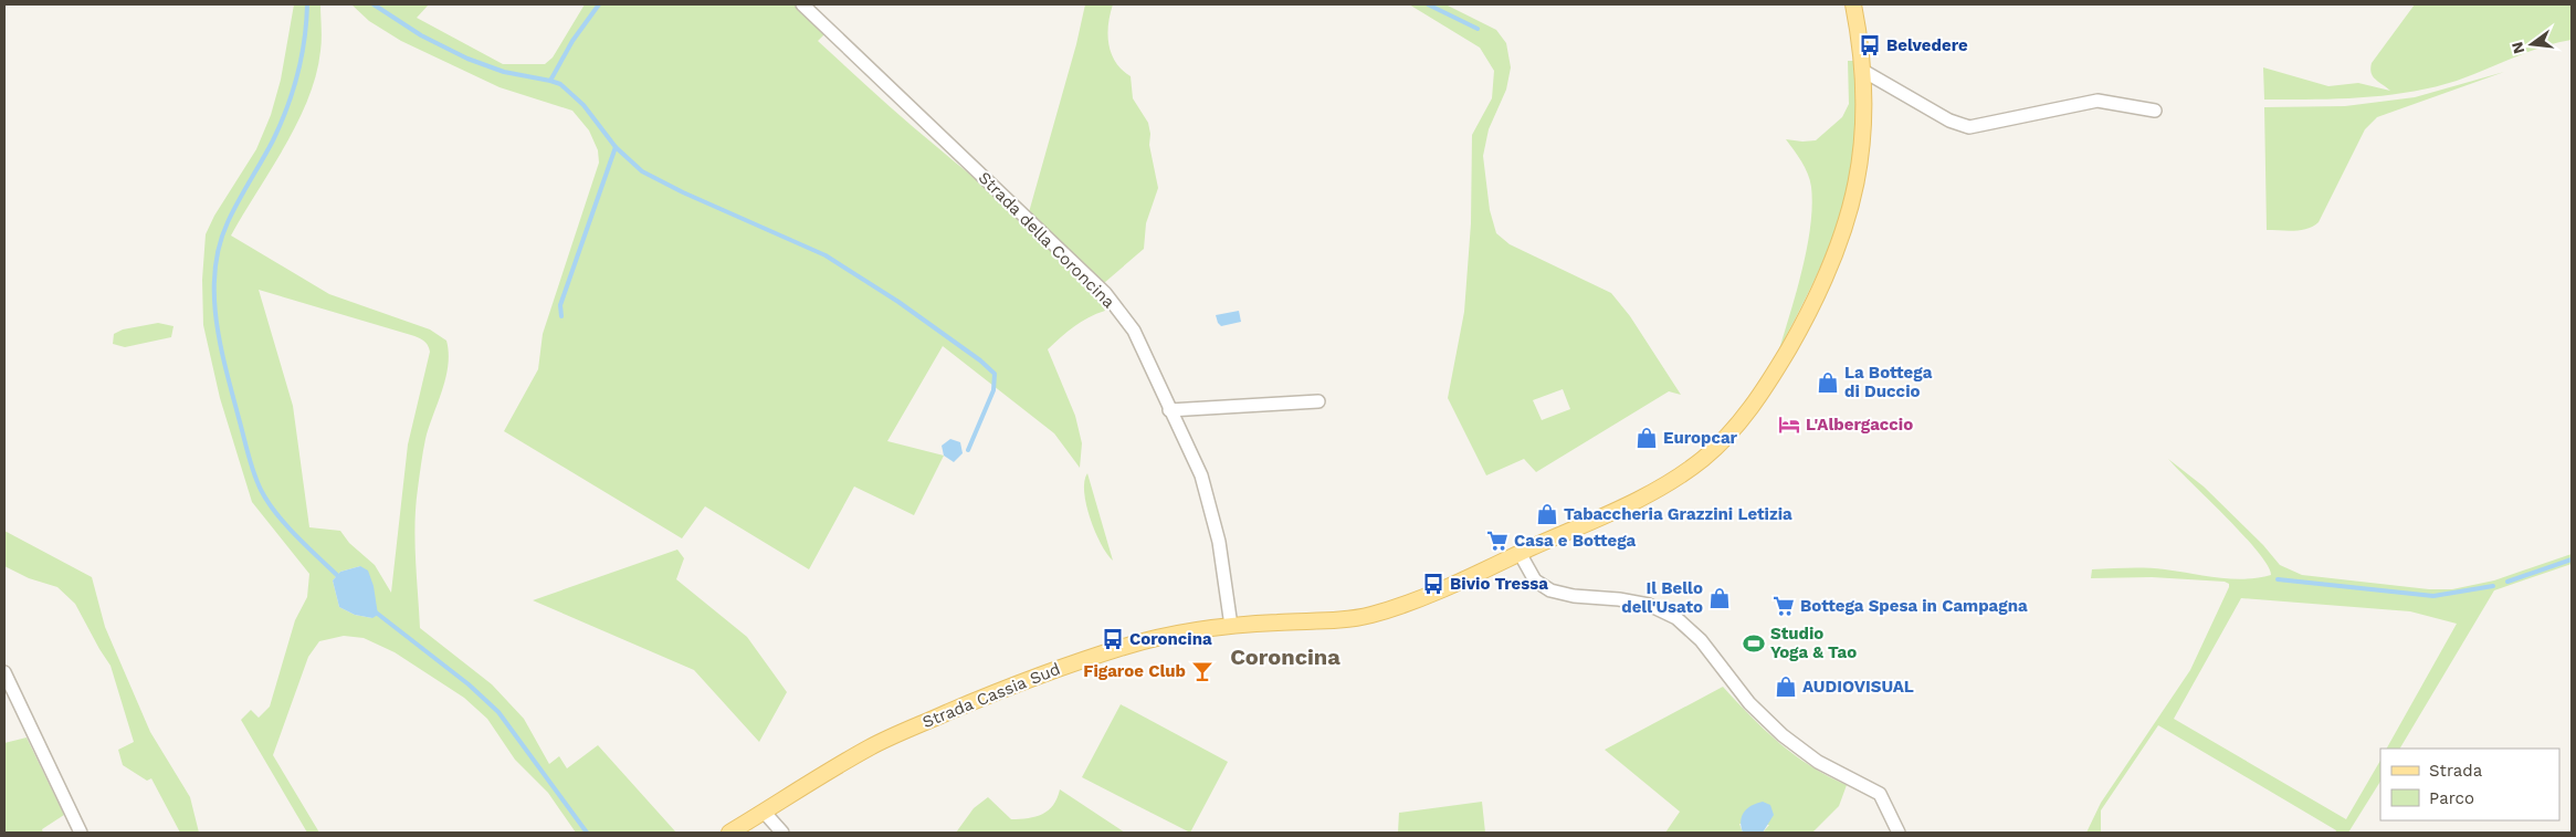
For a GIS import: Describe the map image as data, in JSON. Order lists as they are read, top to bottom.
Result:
{
  "streets": {
    "main road": ["Strada Cassia Sud"],
    "street": ["Strada della Coroncina"]
  },
  "crossings": [
    ["Strada della Coroncina", "Strada Cassia Sud"]
  ],
  "districts": ["Coroncina"],
  "places": {
    "bus stop": ["Belvedere", "Bivio Tressa", "Coroncina"],
    "shop": [
      "La Bottega di Duccio",
      "Europcar",
      "Tabaccheria Grazzini Letizia",
      "Il Bello dell'Usato",
      "AUDIOVISUAL"
    ],
    "hotel": ["L'Albergaccio"],
    "supermarket": ["Casa e Bottega", "Bottega Spesa in Campagna"],
    "sports": ["Studio Yoga & Tao"],
    "bar": ["Figaroe Club"]
  },
  "legend": ["Strada", "Parco"],
  "north": "left"
}
